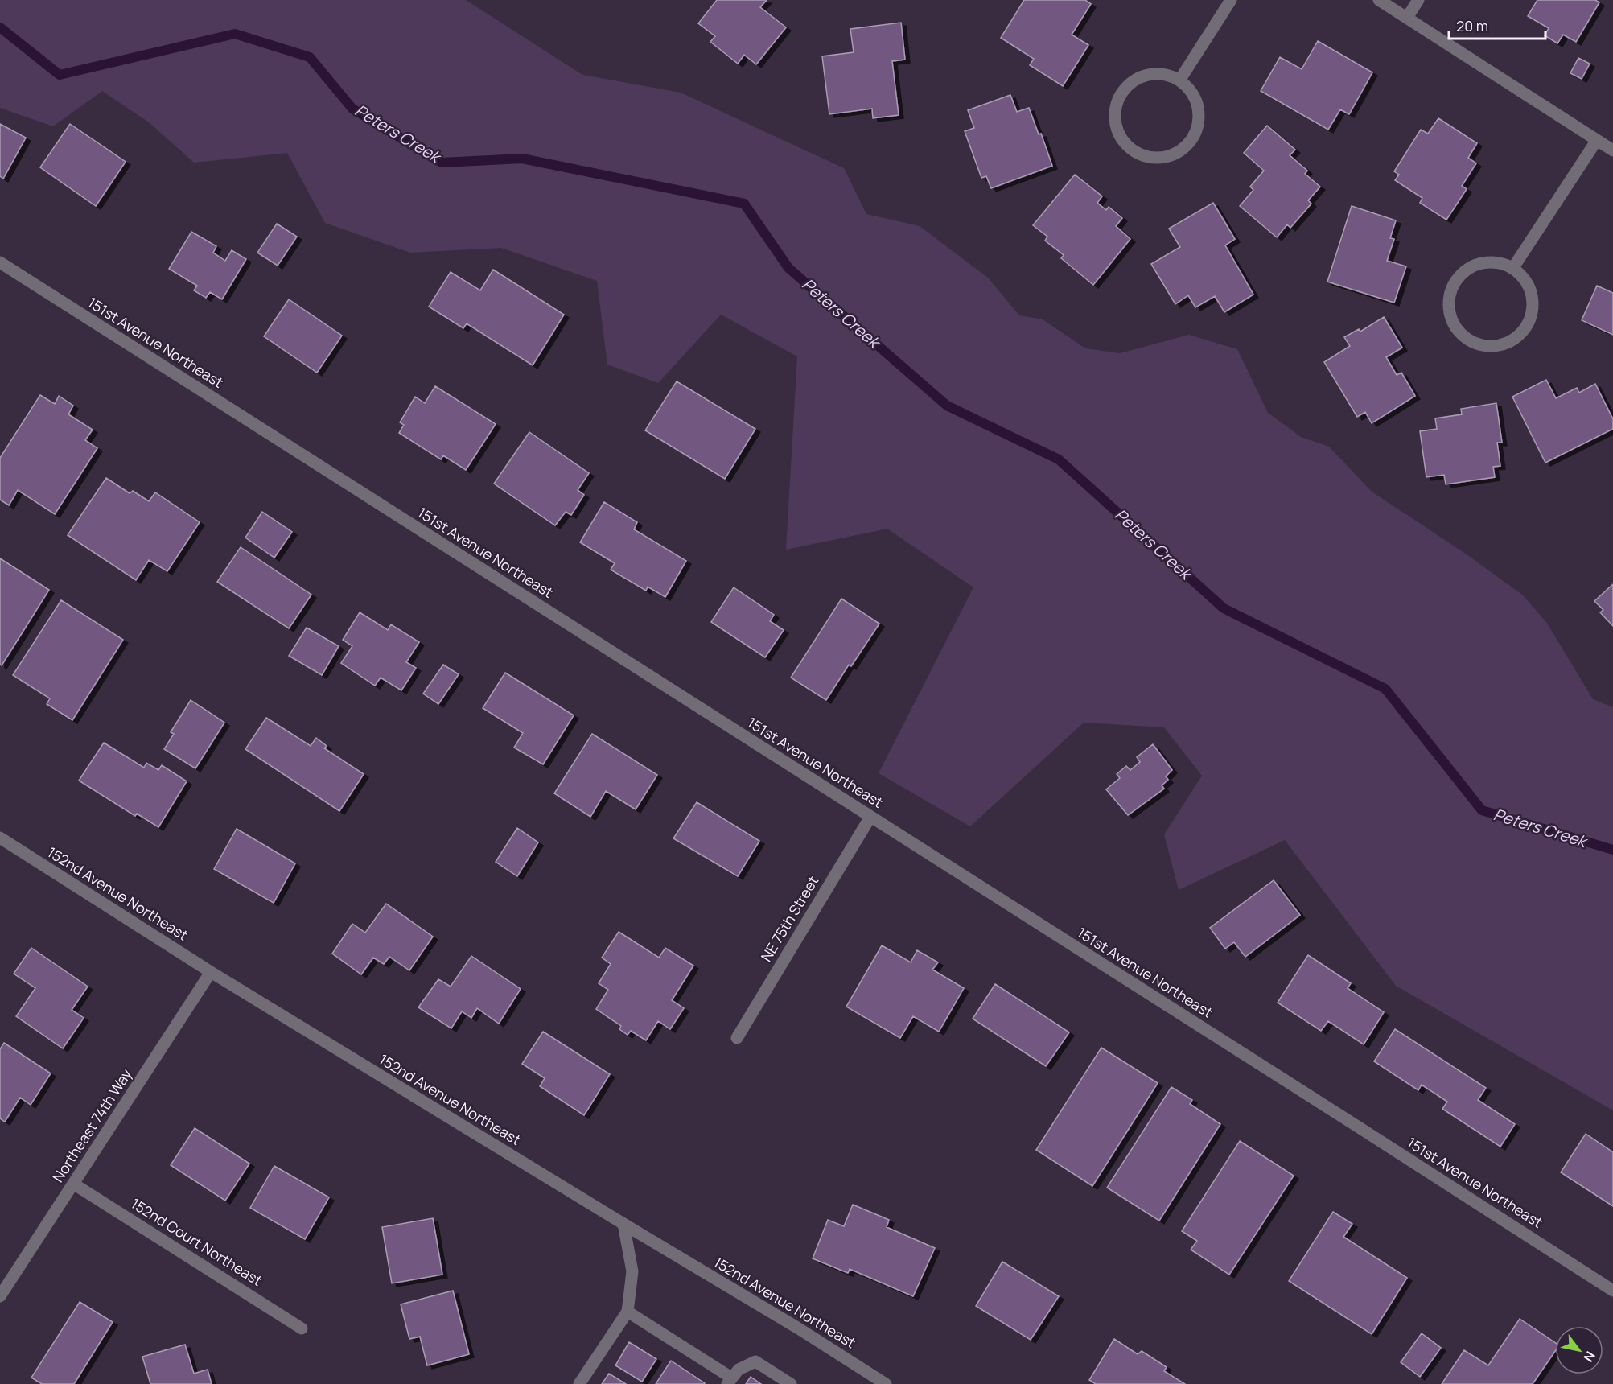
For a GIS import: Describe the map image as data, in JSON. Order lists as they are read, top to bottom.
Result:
{
  "streets": {
    "street": [
      "151st Avenue Northeast",
      "152nd Avenue Northeast",
      "NE 75th Street",
      "Northeast 74th Way",
      "152nd Court Northeast"
    ]
  },
  "crossings": [
    ["151st Avenue Northeast", "NE 75th Street"],
    ["152nd Avenue Northeast", "Northeast 74th Way"],
    ["Northeast 74th Way", "152nd Court Northeast"]
  ],
  "water": ["Peters Creek"],
  "scale_bar": "20 m",
  "north": "bottom right"
}
